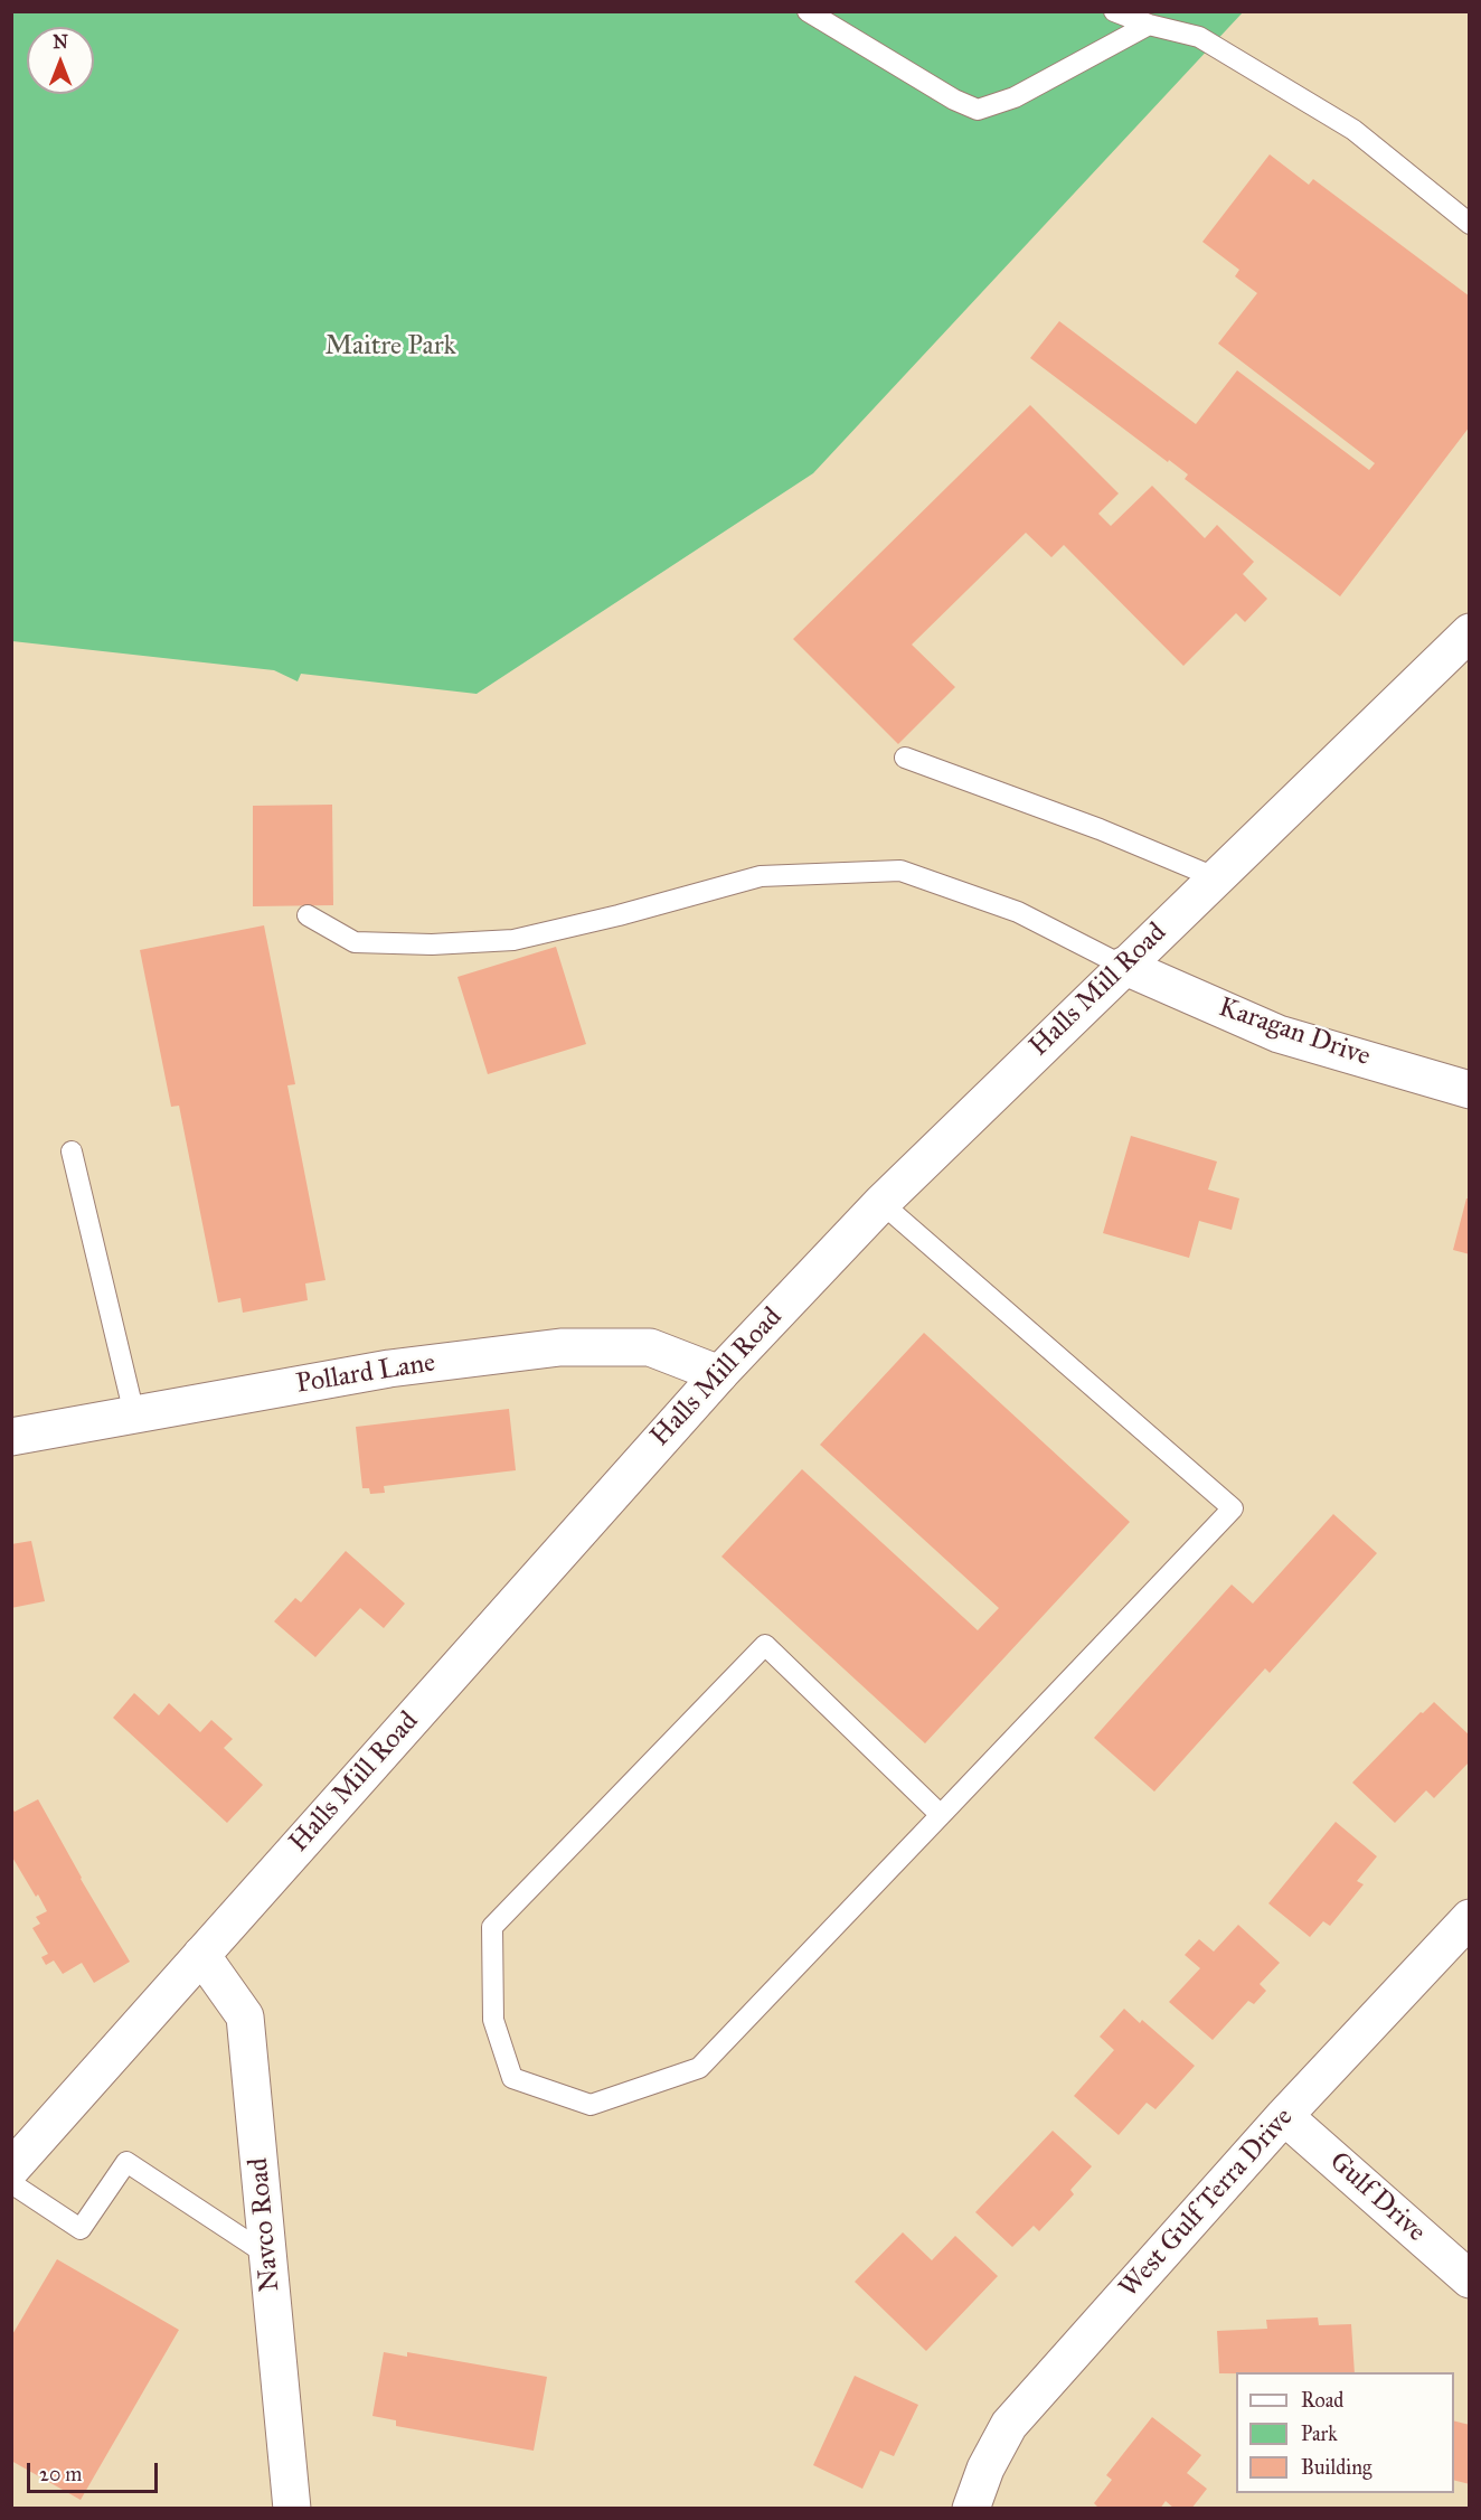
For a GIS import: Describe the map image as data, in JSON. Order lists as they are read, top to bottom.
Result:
{
  "streets": {
    "street": [
      "Halls Mill Road",
      "Karagan Drive",
      "Pollard Lane",
      "Gulf Drive",
      "West Gulf Terra Drive",
      "Navco Road"
    ]
  },
  "crossings": [
    ["Halls Mill Road", "Karagan Drive"],
    ["Halls Mill Road", "Pollard Lane"],
    ["Halls Mill Road", "Navco Road"],
    ["Gulf Drive", "West Gulf Terra Drive"]
  ],
  "parks": ["Maitre Park"],
  "legend": ["Road", "Park", "Building"],
  "scale_bar": "20 m",
  "north": "top"
}
